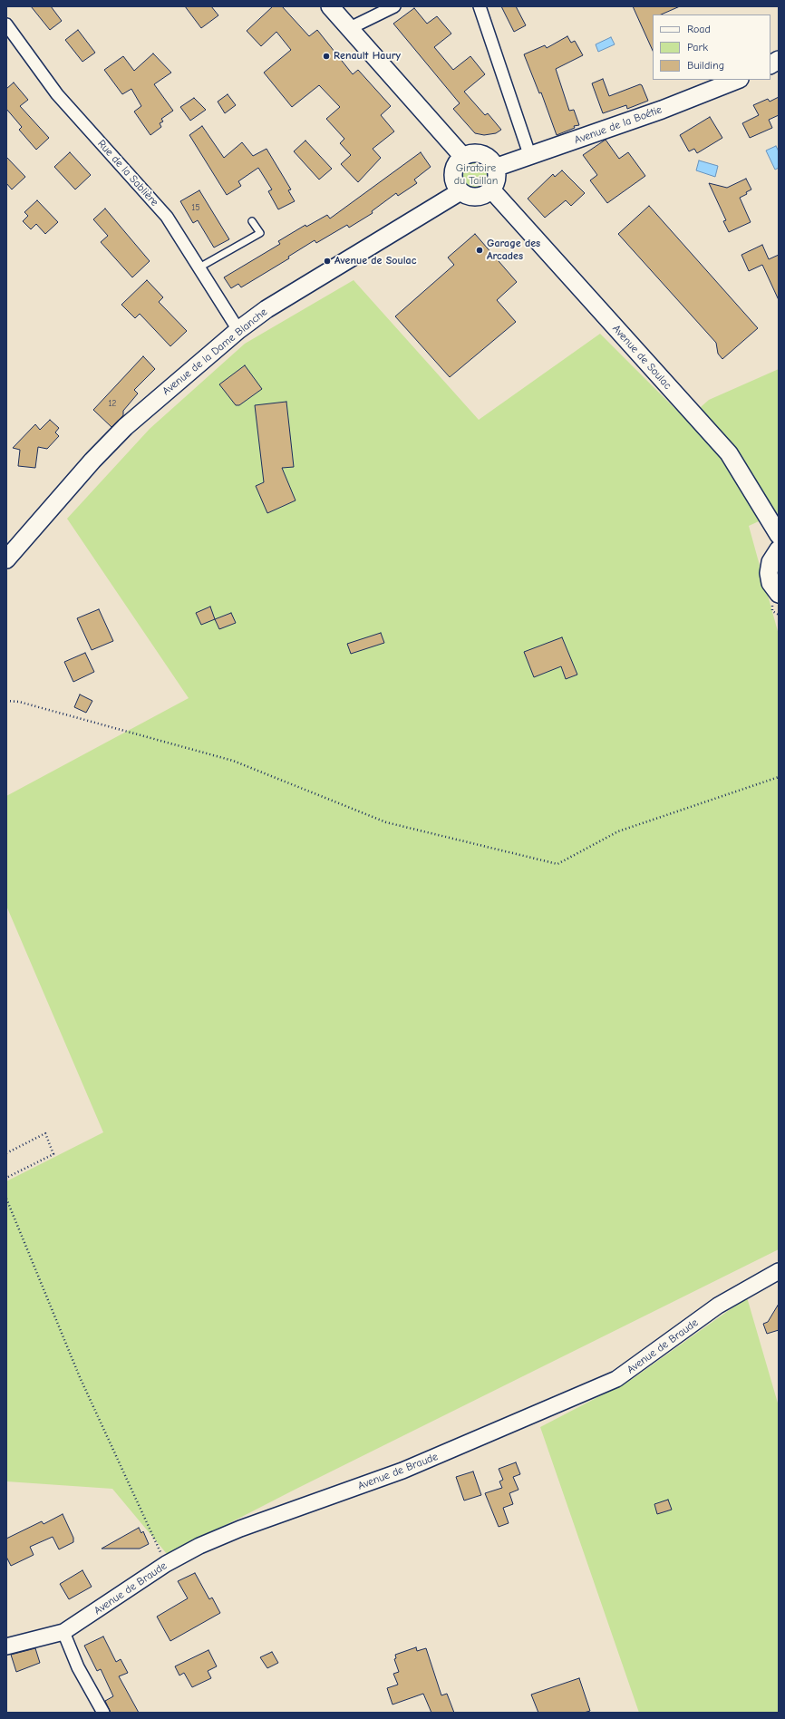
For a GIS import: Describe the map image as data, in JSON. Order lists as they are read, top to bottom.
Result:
{
  "streets": {
    "main road": ["Avenue de la Boétie", "Avenue de la Dame Blanche", "Avenue de Soulac"],
    "street": ["Rue de la Sablière", "Avenue de Braude"]
  },
  "crossings": [
    ["Avenue de la Boétie", "Avenue de la Dame Blanche"],
    ["Avenue de la Boétie", "Avenue de Soulac"],
    ["Rue de la Sablière", "Avenue de la Dame Blanche"],
    ["Avenue de la Dame Blanche", "Avenue de Soulac"]
  ],
  "parks": ["Giratoire du Taillan"],
  "places": ["Renault Haury", "Garage des Arcades", "Avenue de Soulac"],
  "house_numbers": ["15", "12"],
  "legend": ["Road", "Park", "Building"]
}
